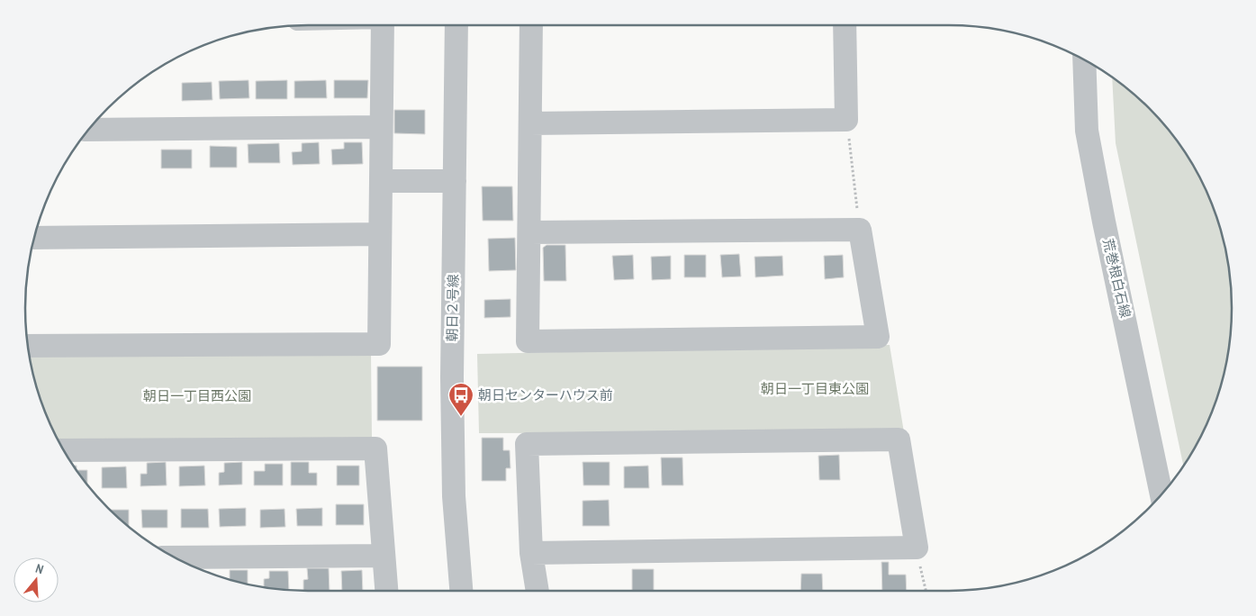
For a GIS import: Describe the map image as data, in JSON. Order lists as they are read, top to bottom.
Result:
{
  "streets": {
    "street": ["荒巻根白石線", "朝日２号線"]
  },
  "parks": ["朝日一丁目東公園", "朝日一丁目西公園"],
  "places": {
    "bus stop": ["朝日センターハウス前"]
  },
  "north": "top"
}
